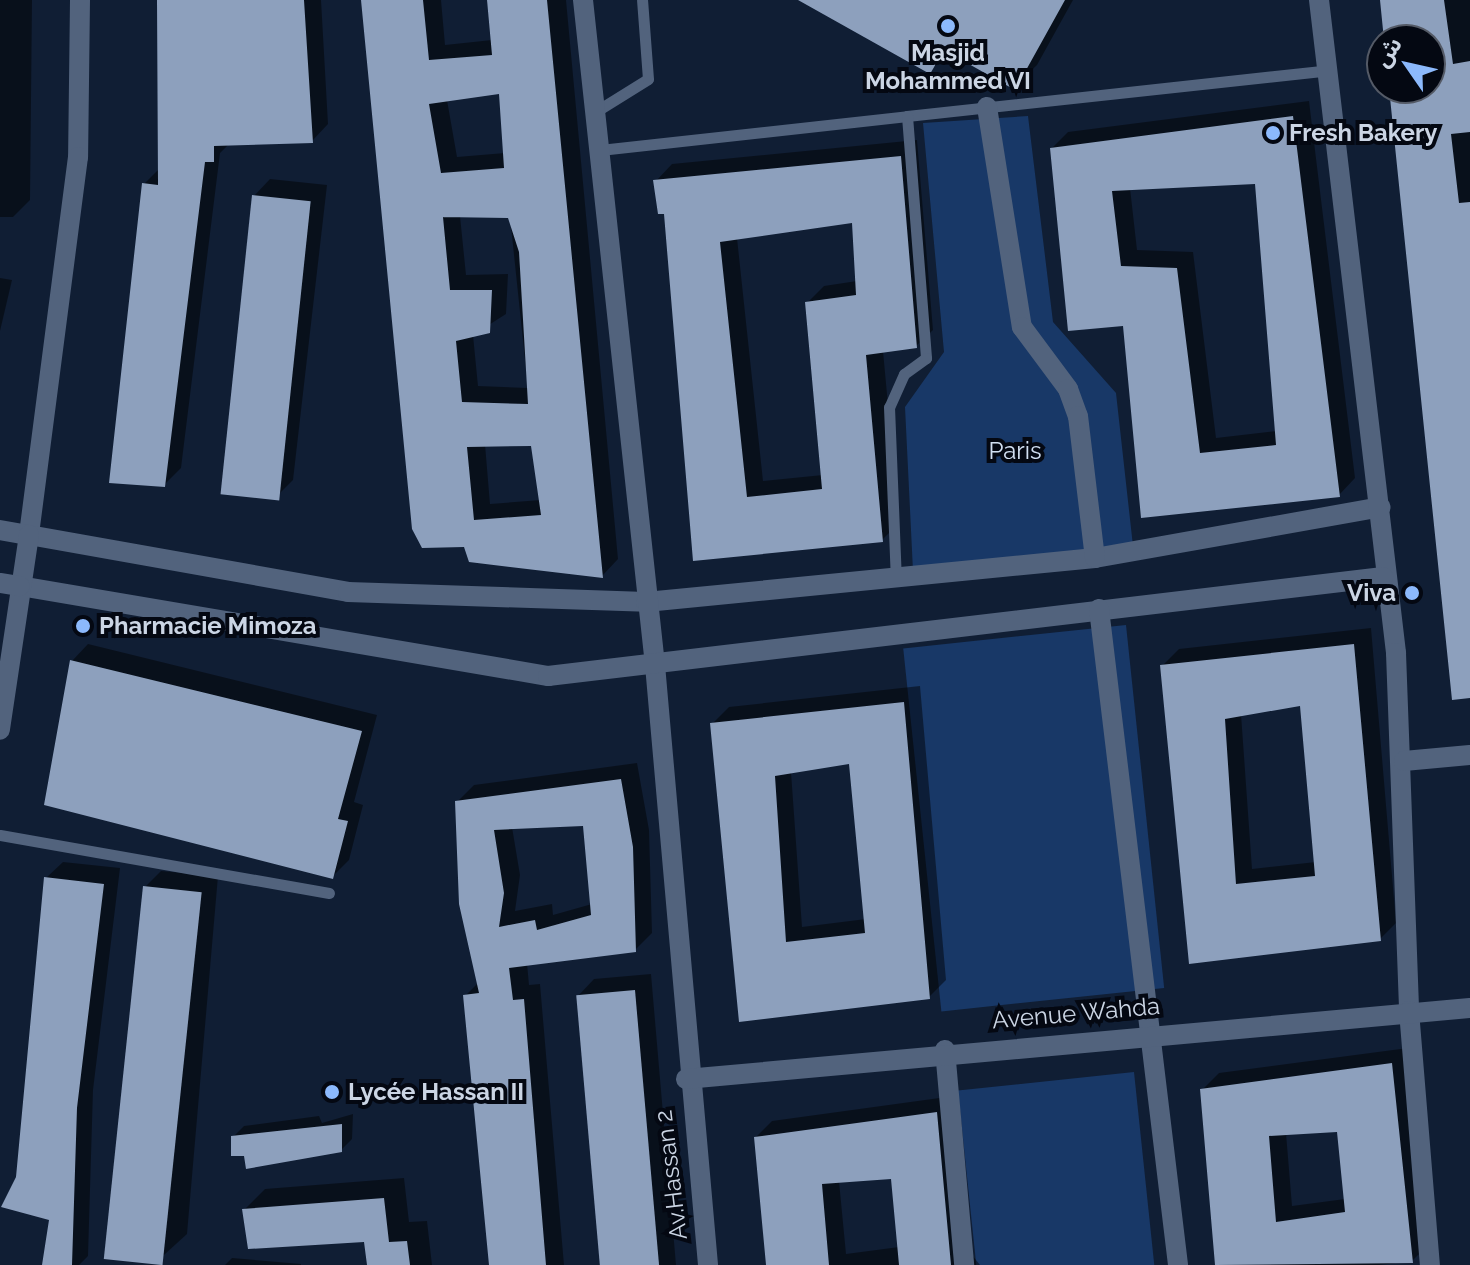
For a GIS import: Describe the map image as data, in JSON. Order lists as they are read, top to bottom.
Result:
{
  "streets": {
    "street": ["Avenue Wahda", "Av.Hassan 2"]
  },
  "crossings": [
    ["Avenue Wahda", "Av.Hassan 2"]
  ],
  "parks": ["Paris"],
  "places": [
    "Masjid Mohammed VI",
    "Fresh Bakery",
    "Viva",
    "Pharmacie Mimoza",
    "Lycée Hassan II"
  ],
  "north": "top left"
}
